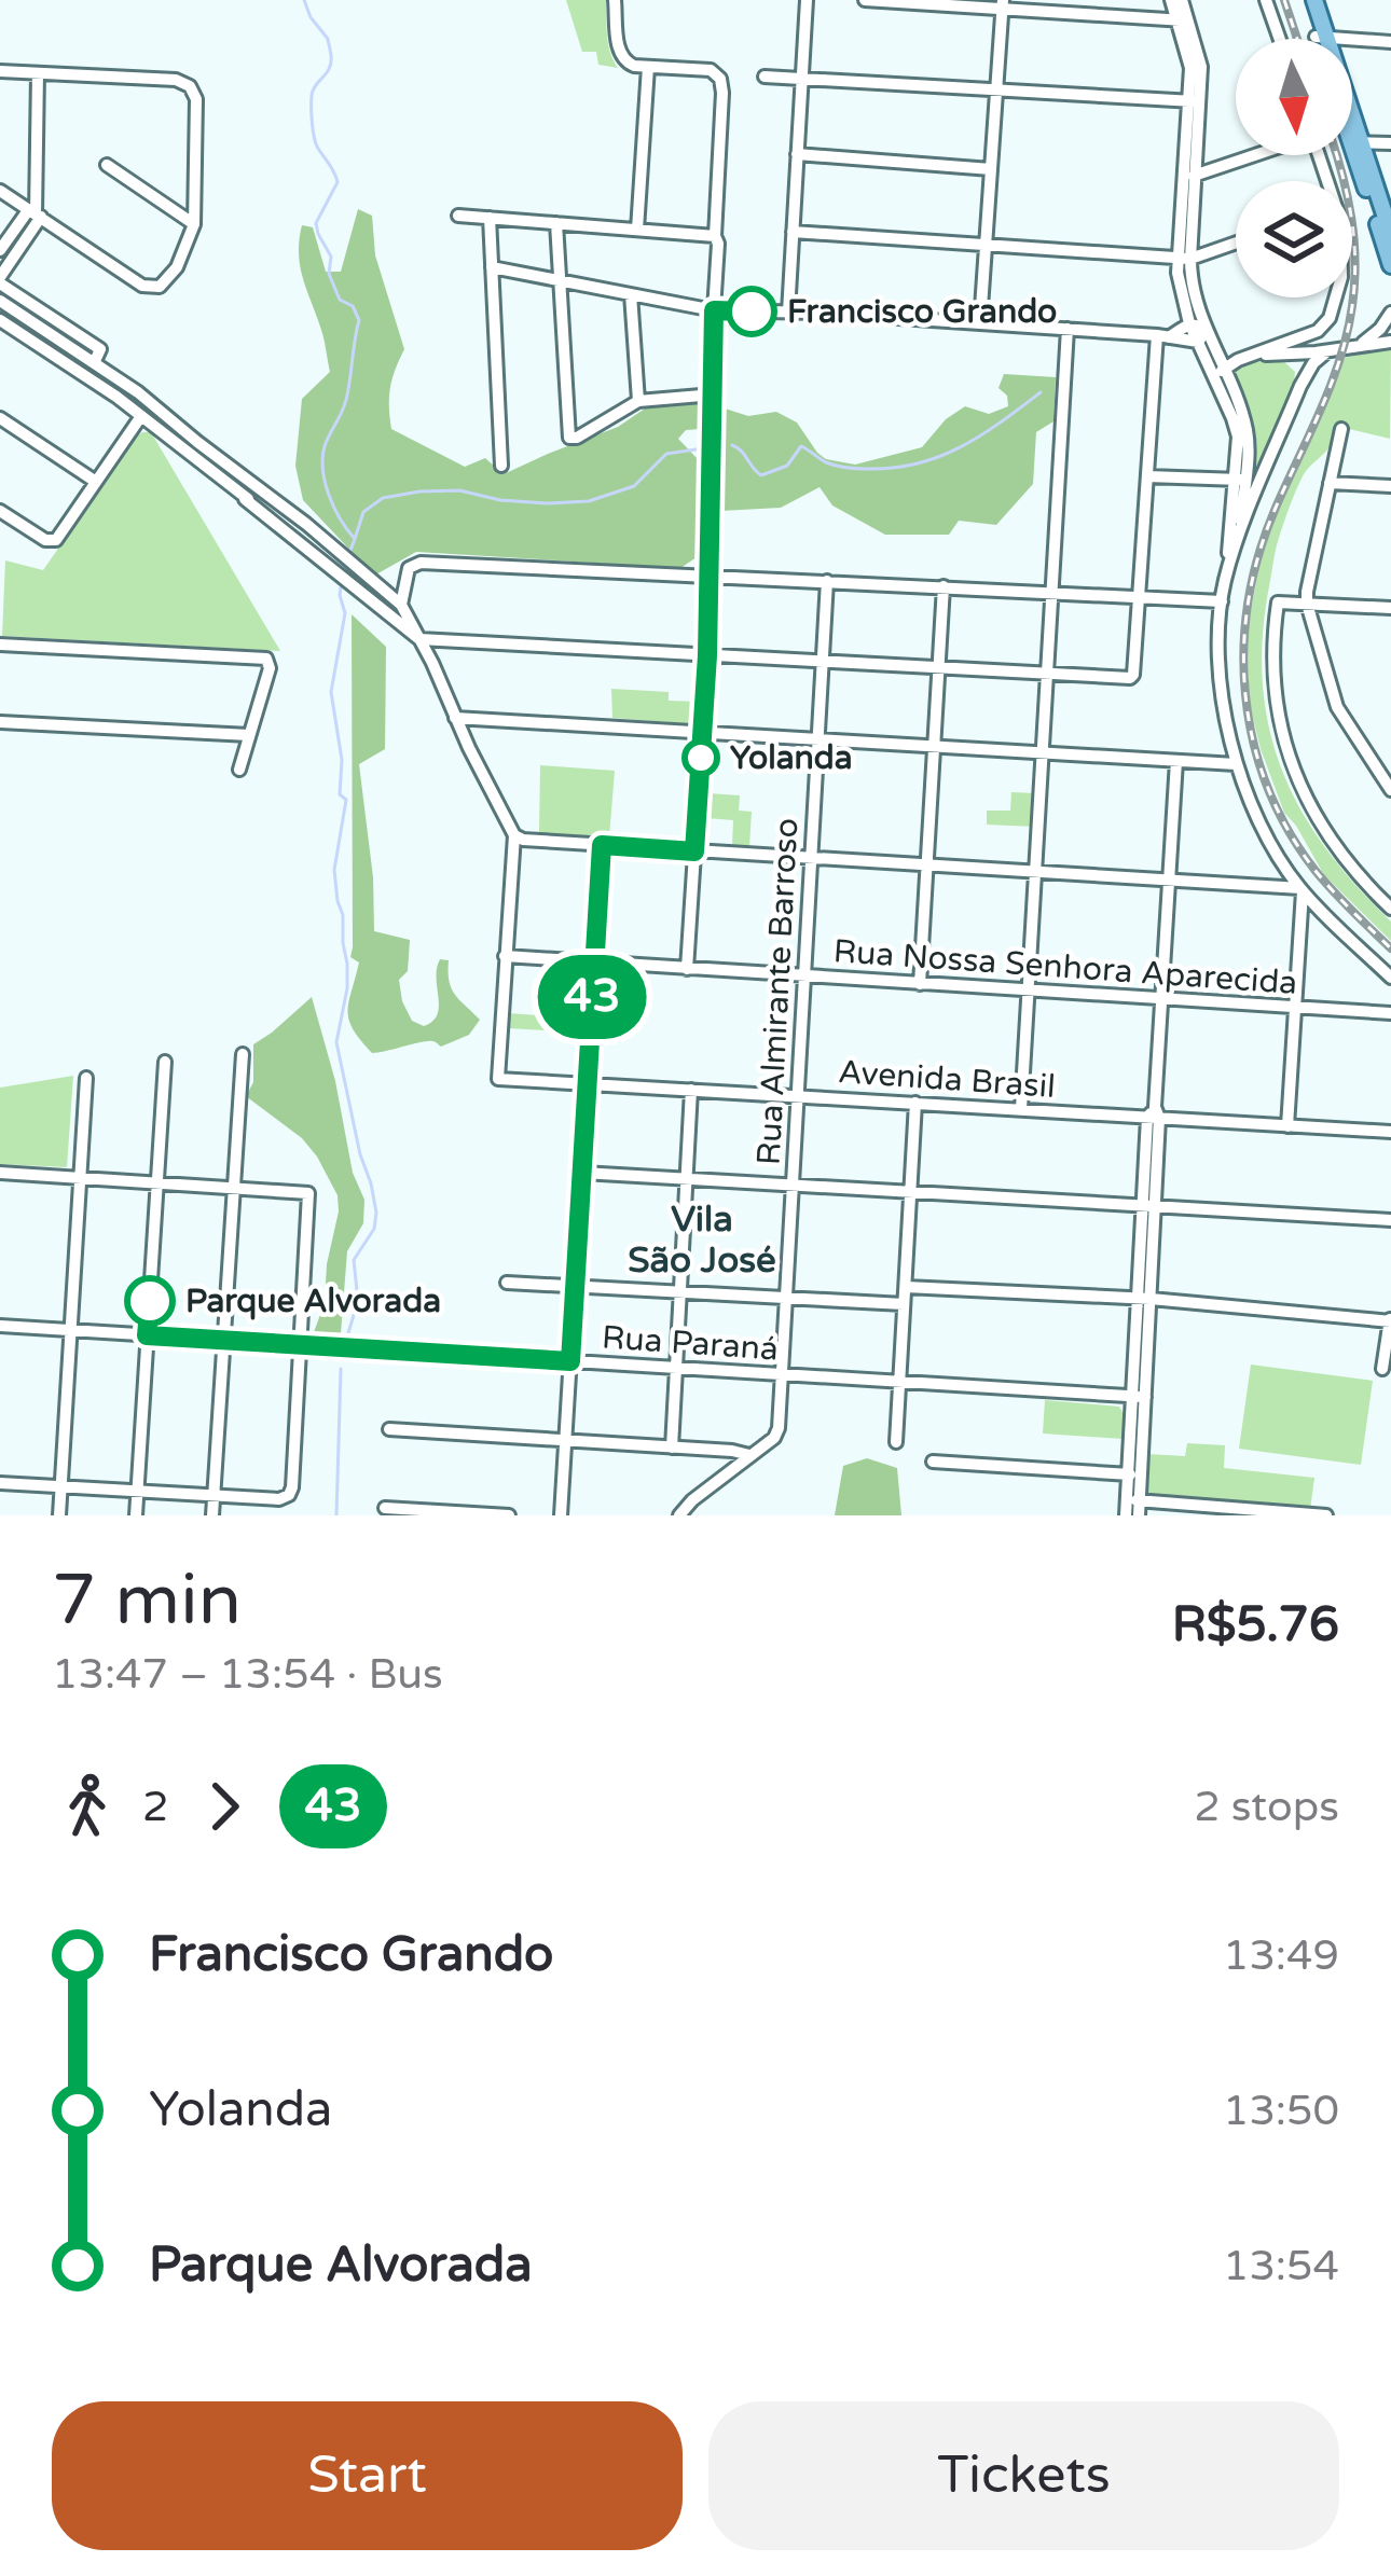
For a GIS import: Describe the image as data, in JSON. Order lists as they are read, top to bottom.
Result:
{
  "streets": {
    "street": [
      "Rua Nossa Senhora Aparecida",
      "Rua Almirante Barroso",
      "Avenida Brasil",
      "Rua Paraná"
    ]
  },
  "crossings": [
    ["Rua Nossa Senhora Aparecida", "Rua Almirante Barroso"],
    ["Rua Nossa Senhora Aparecida", "Avenida Brasil"],
    ["Rua Almirante Barroso", "Avenida Brasil"],
    ["Rua Almirante Barroso", "Rua Paraná"]
  ],
  "districts": ["Vila São José"],
  "places": ["Francisco Grando", "Yolanda", "Parque Alvorada"],
  "lines": ["bus line 43"],
  "north": "bottom",
  "page": {
    "on_map": "43",
    "heading": ["7 min", "13:47 – 13:54 · Bus", "R$5.76"],
    "legs": ["2", "43", "2 stops"],
    "list": [
      {
        "name": "Francisco Grando",
        "value": "13:49"
      },
      {
        "name": "Yolanda",
        "value": "13:50"
      },
      {
        "name": "Parque Alvorada",
        "value": "13:54"
      }
    ],
    "buttons": ["Start", "Tickets"]
  }
}
